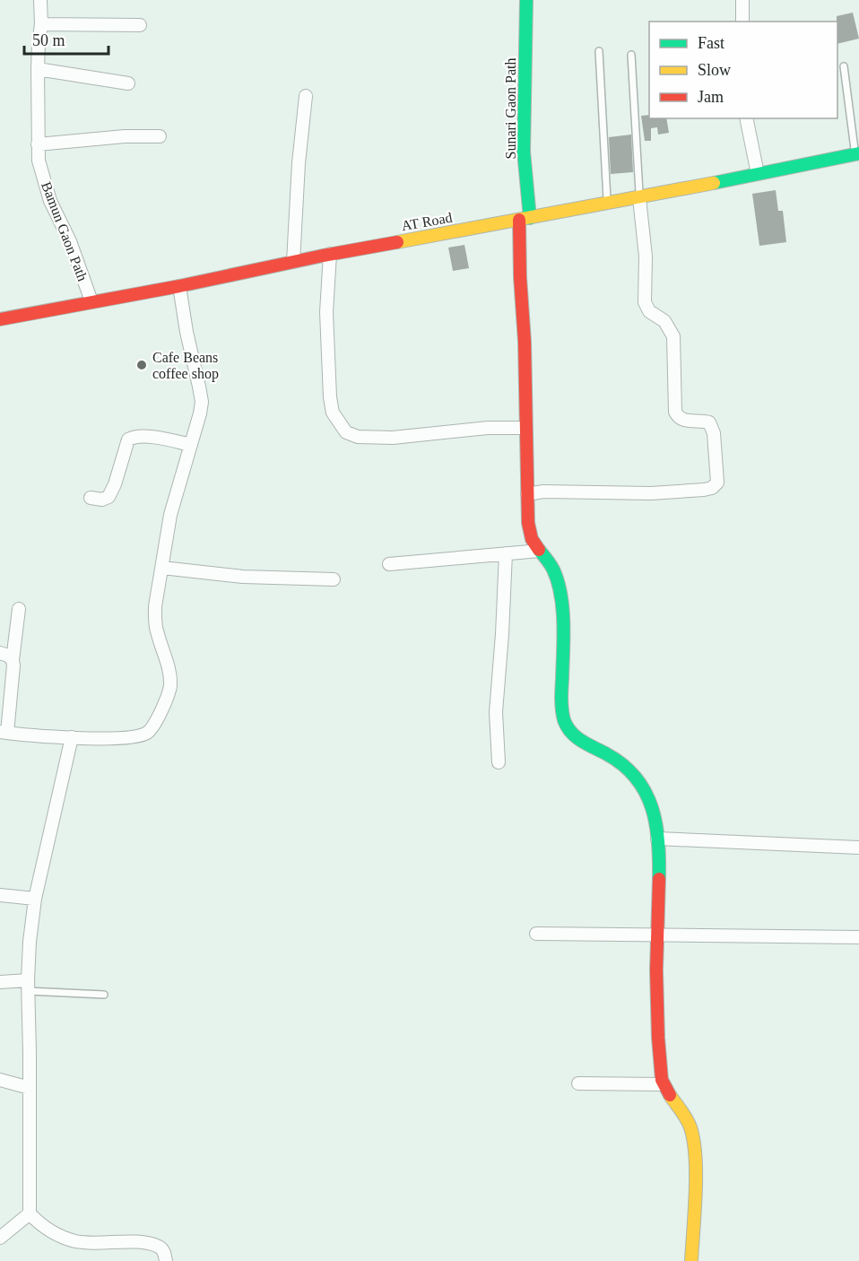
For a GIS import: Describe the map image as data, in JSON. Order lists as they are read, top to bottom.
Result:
{
  "streets": {
    "main road": ["Sunari Gaon Path", "AT Road"],
    "street": ["Bamun Gaon Path"]
  },
  "crossings": [
    ["Sunari Gaon Path", "AT Road"],
    ["AT Road", "Bamun Gaon Path"]
  ],
  "places": ["Cafe Beans coffee shop"],
  "legend": ["Fast", "Slow", "Jam"],
  "scale_bar": "50 m"
}
